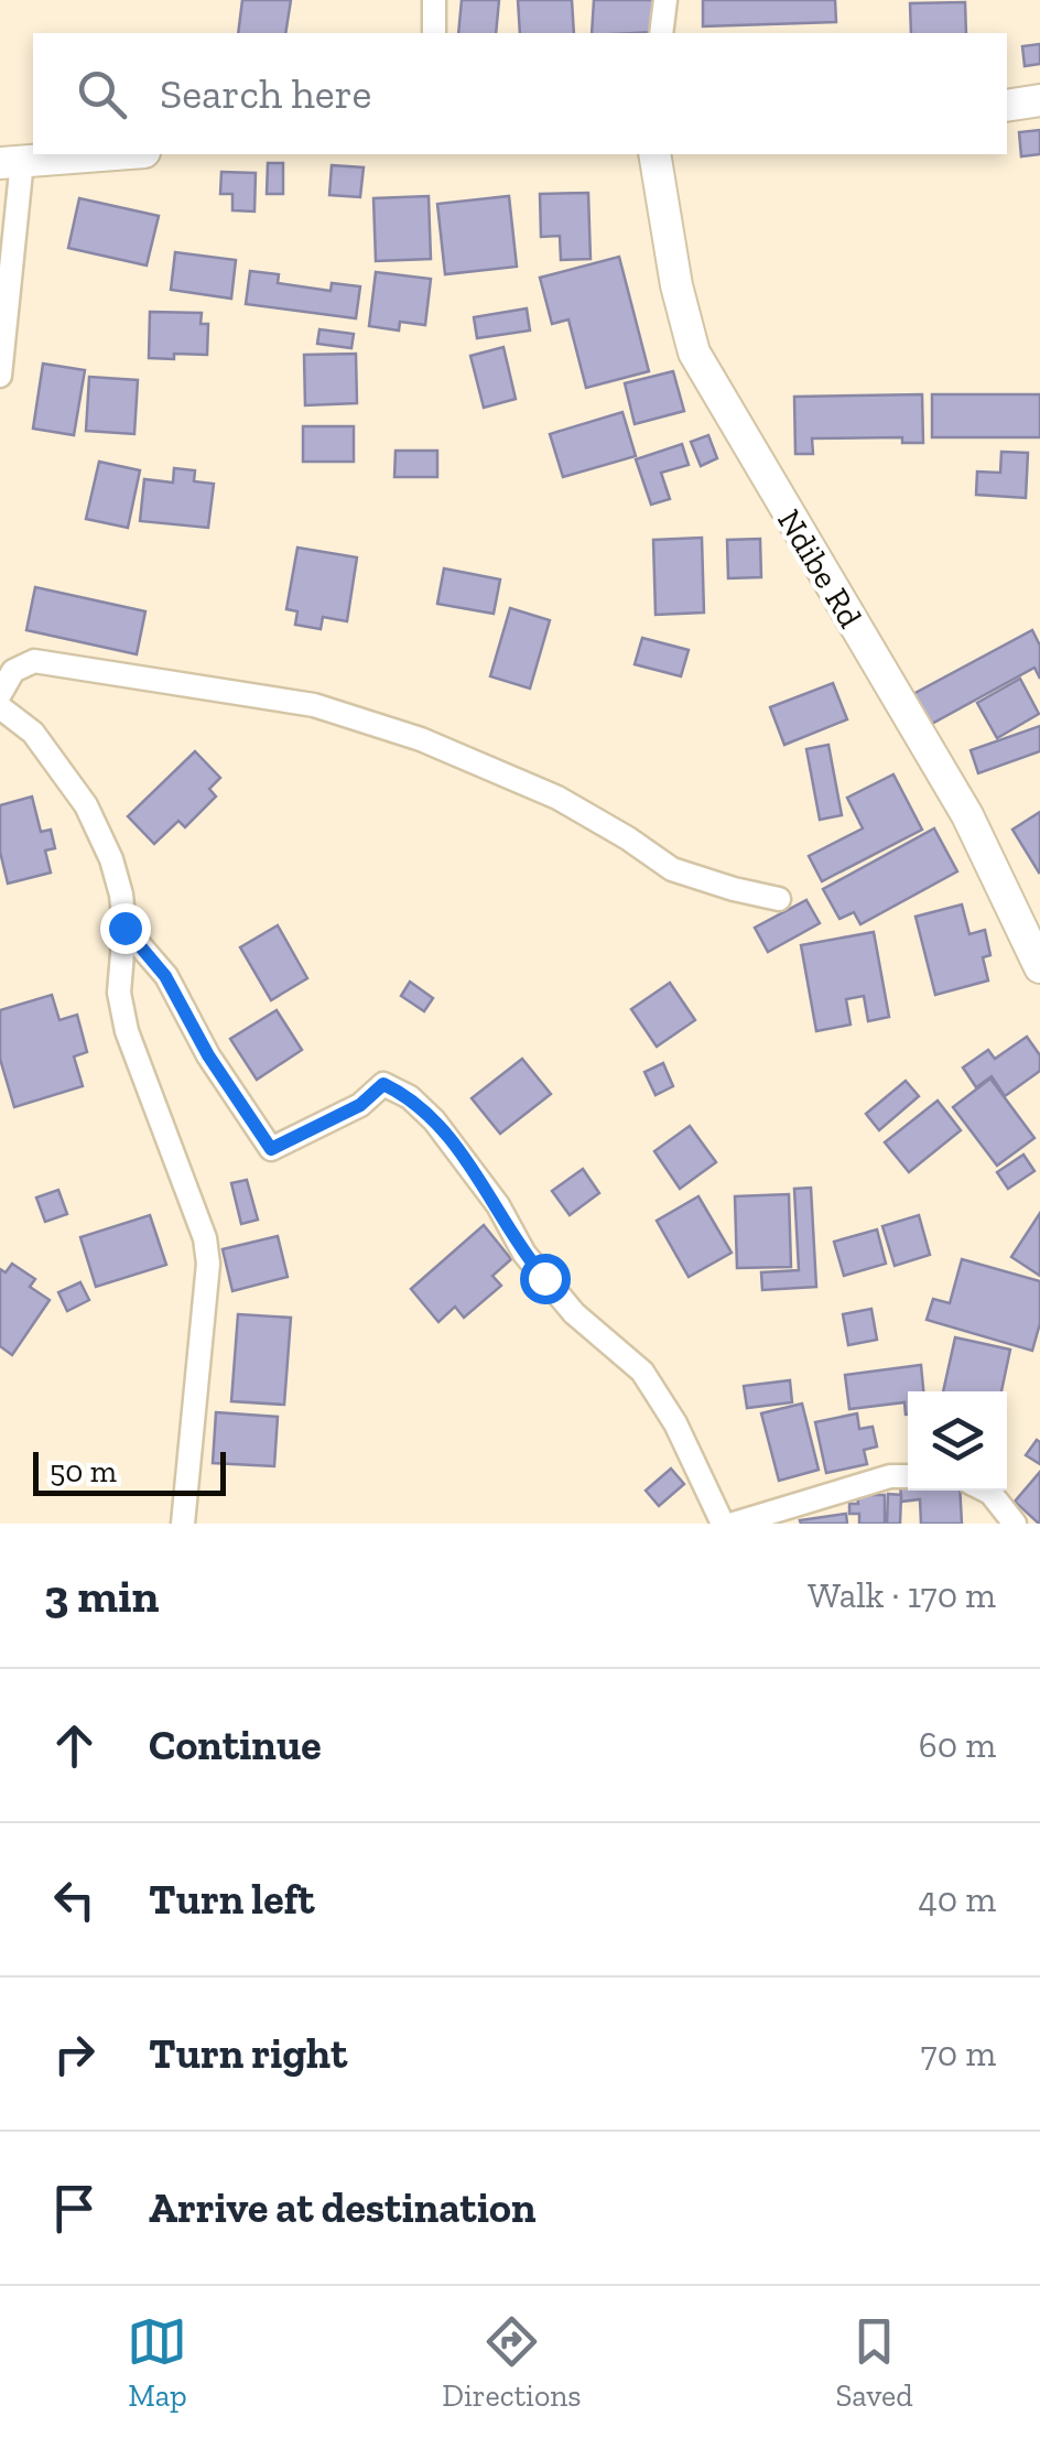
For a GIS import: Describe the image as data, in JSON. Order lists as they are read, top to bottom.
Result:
{
  "streets": {
    "street": ["Ndibe Rd"]
  },
  "scale_bar": "50 m",
  "page": {
    "search": "Search here",
    "scale": "50 m",
    "heading": ["3 min", "Walk · 170 m"],
    "list": [
      ["Continue", "60 m"],
      ["Turn left", "40 m"],
      ["Turn right", "70 m"],
      "Arrive at destination"
    ],
    "nav": ["Map", "Directions", "Saved"]
  }
}
